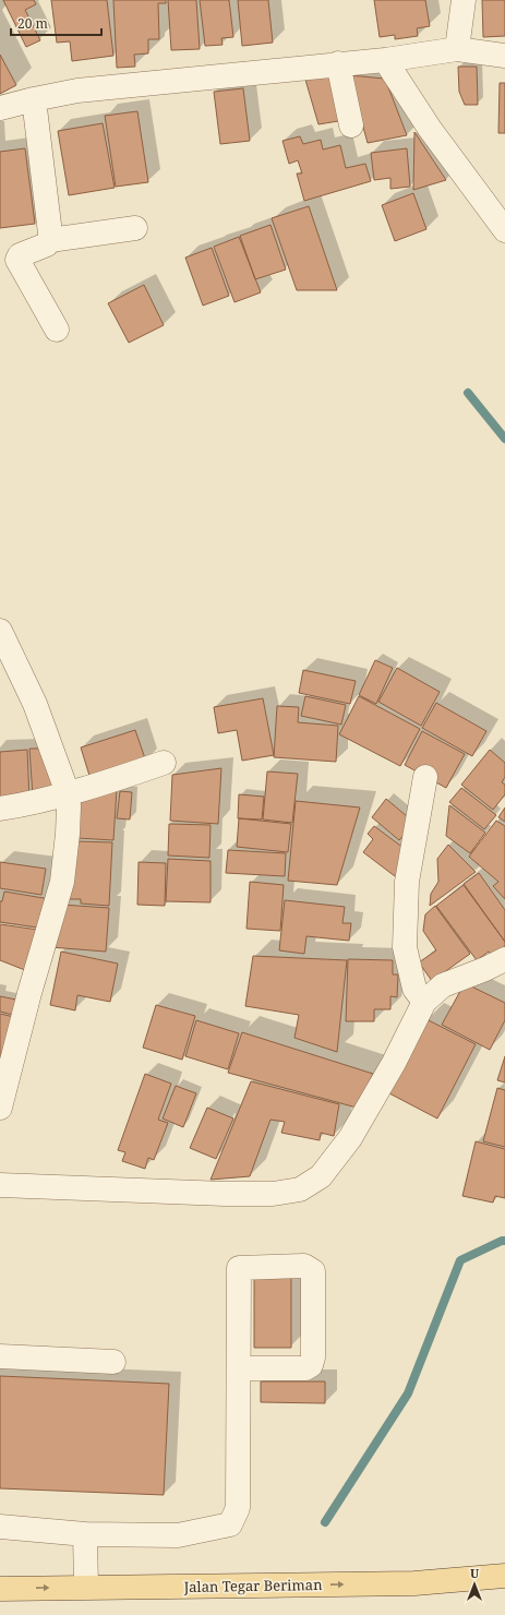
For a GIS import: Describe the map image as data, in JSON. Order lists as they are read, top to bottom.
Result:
{
  "streets": {
    "main road": ["Jalan Tegar Beriman"]
  },
  "one_way": ["Jalan Tegar Beriman"],
  "scale_bar": "20 m",
  "north": "top"
}
